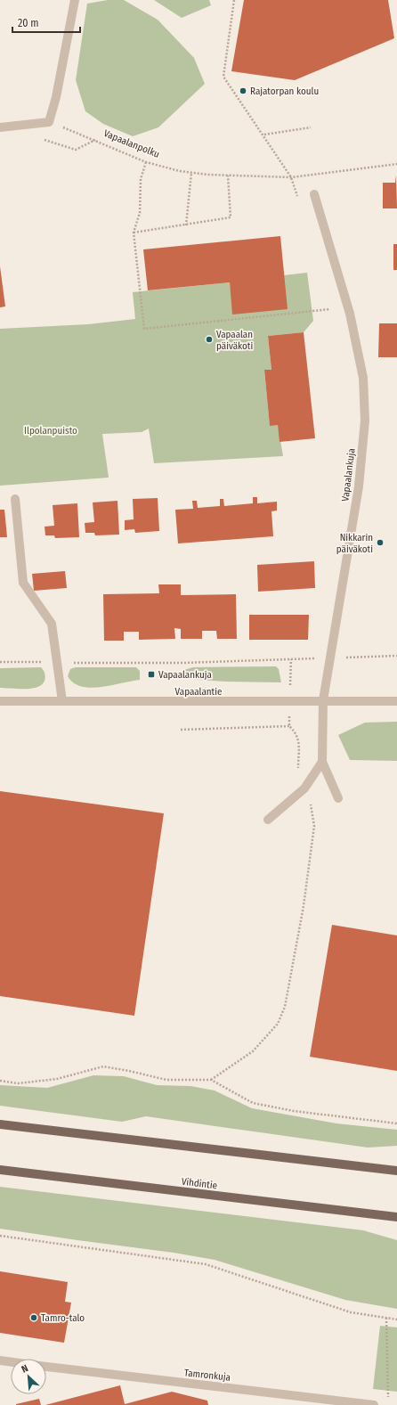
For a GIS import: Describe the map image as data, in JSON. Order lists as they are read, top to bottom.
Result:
{
  "streets": {
    "main road": ["Vihdintie"],
    "street": ["Vapaalankuja", "Vapaalantie", "Tamronkuja"],
    "path": ["Vapaalanpolku"]
  },
  "crossings": [
    ["Vapaalankuja", "Vapaalantie"]
  ],
  "parks": ["Ilpolanpuisto"],
  "places": {
    "other": [
      "Rajatorpan koulu",
      "Vapaalan päiväkoti",
      "Nikkarin päiväkoti",
      "Tamro-talo"
    ],
    "transit": ["Vapaalankuja"]
  },
  "scale_bar": "20 m",
  "north": "top left"
}
